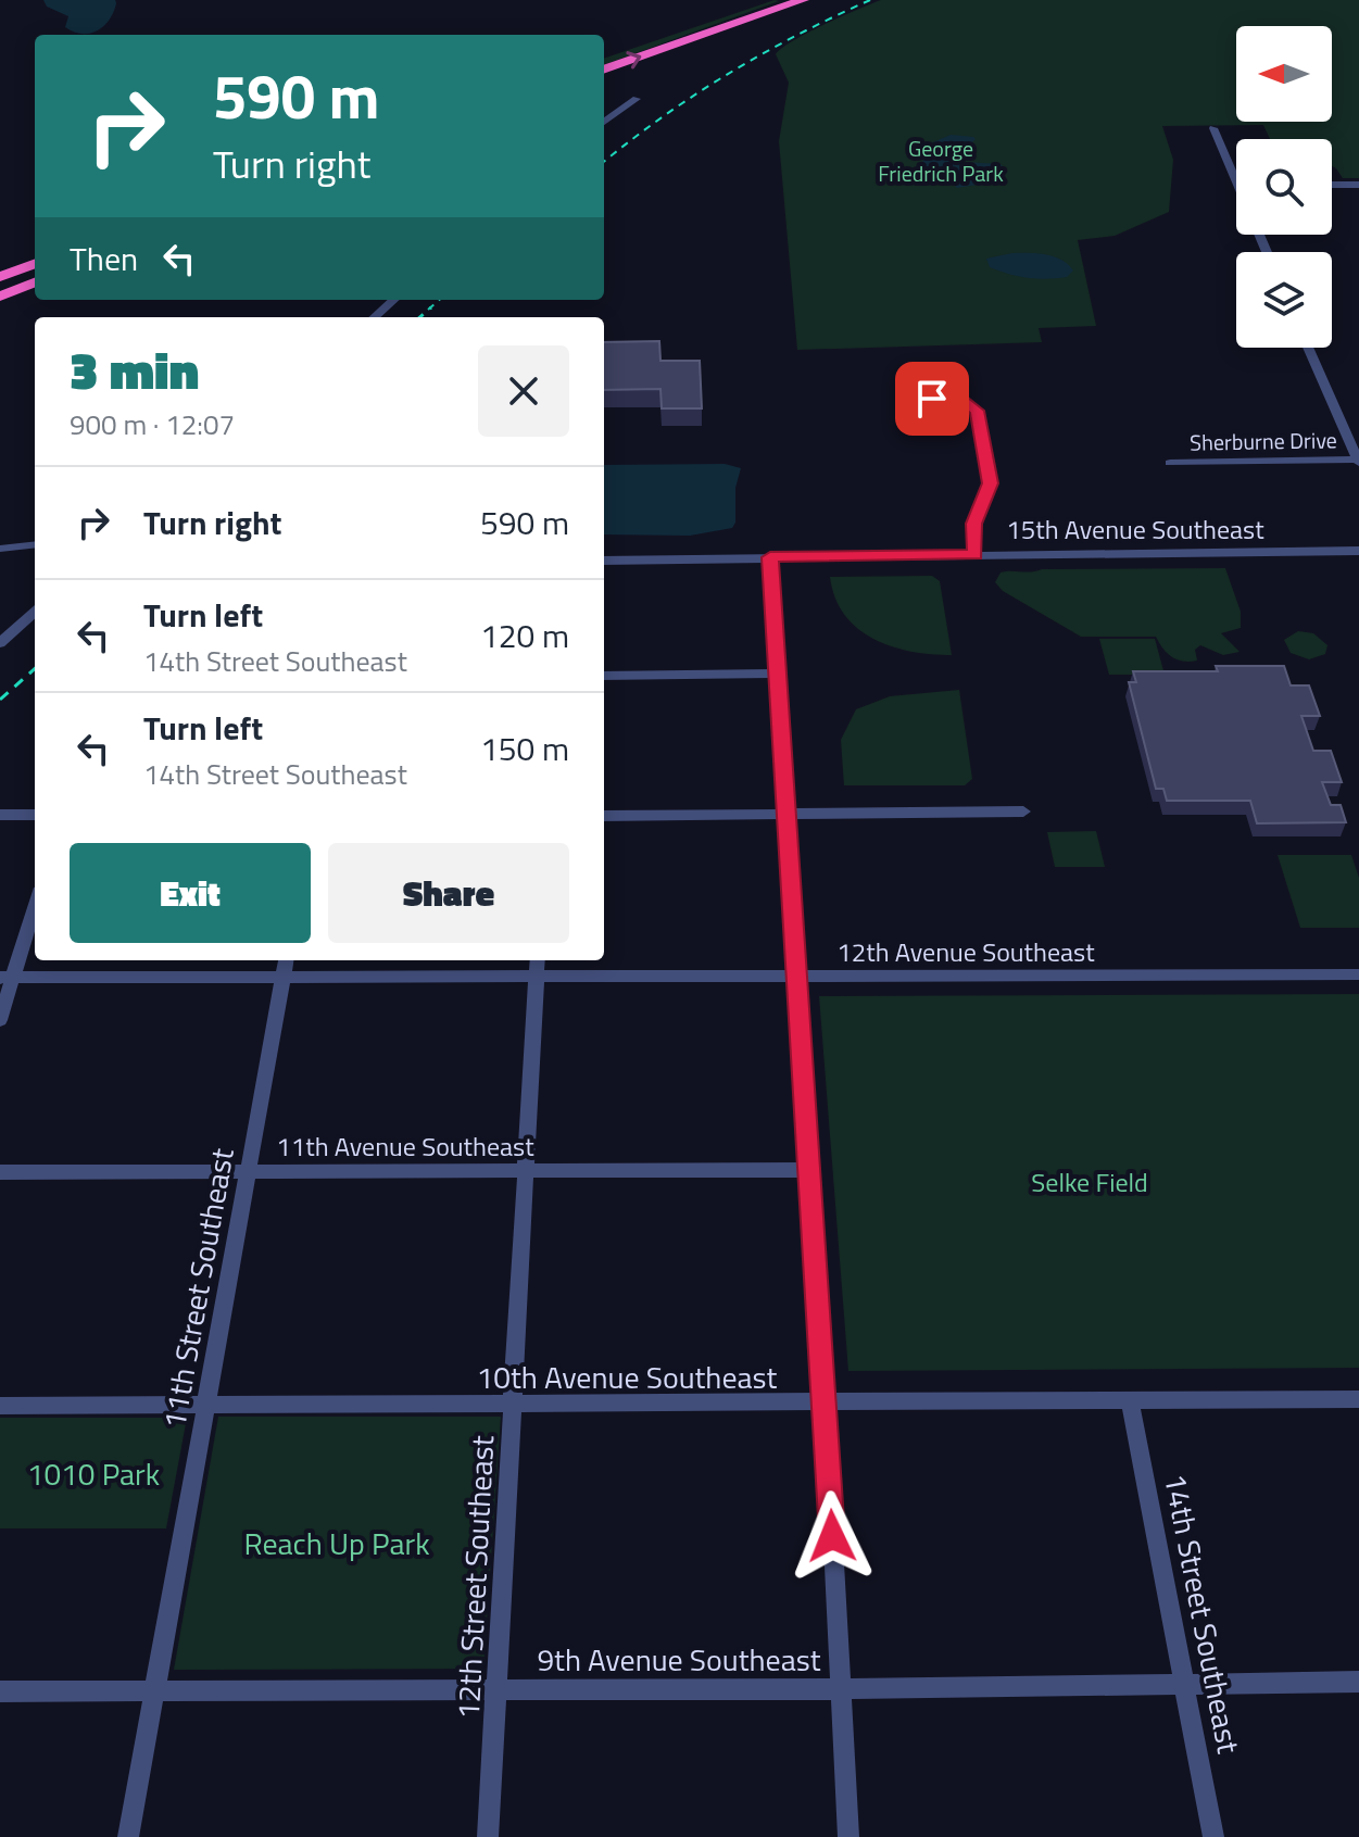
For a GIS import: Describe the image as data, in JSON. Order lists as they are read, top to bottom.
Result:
{
  "streets": {
    "street": [
      "Sherburne Drive",
      "15th Avenue Southeast",
      "12th Avenue Southeast",
      "11th Avenue Southeast",
      "11th Street Southeast",
      "10th Avenue Southeast",
      "12th Street Southeast",
      "14th Street Southeast",
      "9th Avenue Southeast"
    ]
  },
  "crossings": [
    ["12th Avenue Southeast", "11th Street Southeast"],
    ["12th Avenue Southeast", "12th Street Southeast"],
    ["11th Avenue Southeast", "11th Street Southeast"],
    ["11th Avenue Southeast", "12th Street Southeast"],
    ["11th Street Southeast", "10th Avenue Southeast"],
    ["11th Street Southeast", "9th Avenue Southeast"],
    ["10th Avenue Southeast", "12th Street Southeast"],
    ["10th Avenue Southeast", "14th Street Southeast"],
    ["12th Street Southeast", "9th Avenue Southeast"],
    ["14th Street Southeast", "9th Avenue Southeast"]
  ],
  "parks": [
    "George Friedrich Park",
    "Selke Field",
    "1010 Park",
    "Reach Up Park"
  ],
  "north": "left",
  "page": {
    "turn": ["590 m", "Turn right"],
    "then": "Then",
    "heading": ["3 min", "900 m · 12:07"],
    "list": [
      {
        "name": "Turn right",
        "value": "590 m"
      },
      {
        "name": "Turn left",
        "note": "14th Street Southeast",
        "value": "120 m"
      },
      {
        "name": "Turn left",
        "note": "14th Street Southeast",
        "value": "150 m"
      }
    ],
    "buttons": ["Exit", "Share"]
  }
}
